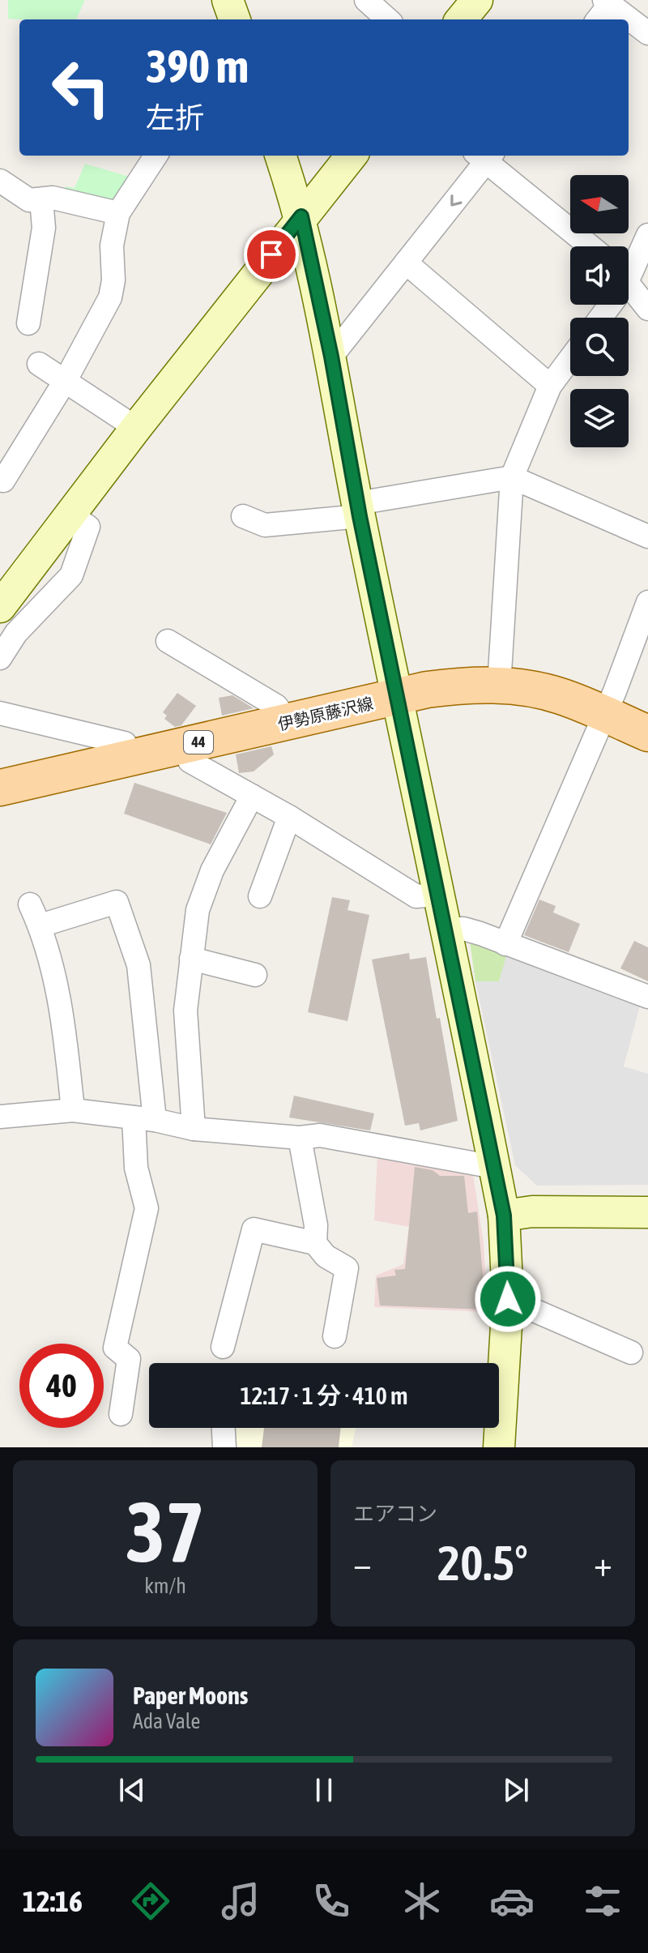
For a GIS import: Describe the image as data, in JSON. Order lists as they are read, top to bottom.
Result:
{
  "streets": {
    "main road": ["伊勢原藤沢線", "44"]
  },
  "north": "left",
  "page": {
    "turn": ["390 m", "左折"],
    "limit": "40",
    "trip": "12:17 · 1 分 · 410 m",
    "tile": [
      ["37", "km/h"],
      "エアコン"
    ],
    "heat": ["−", "20.5°", "+"],
    "song": ["Paper Moons", "Ada Vale"],
    "tabs": "12:16"
  }
}
